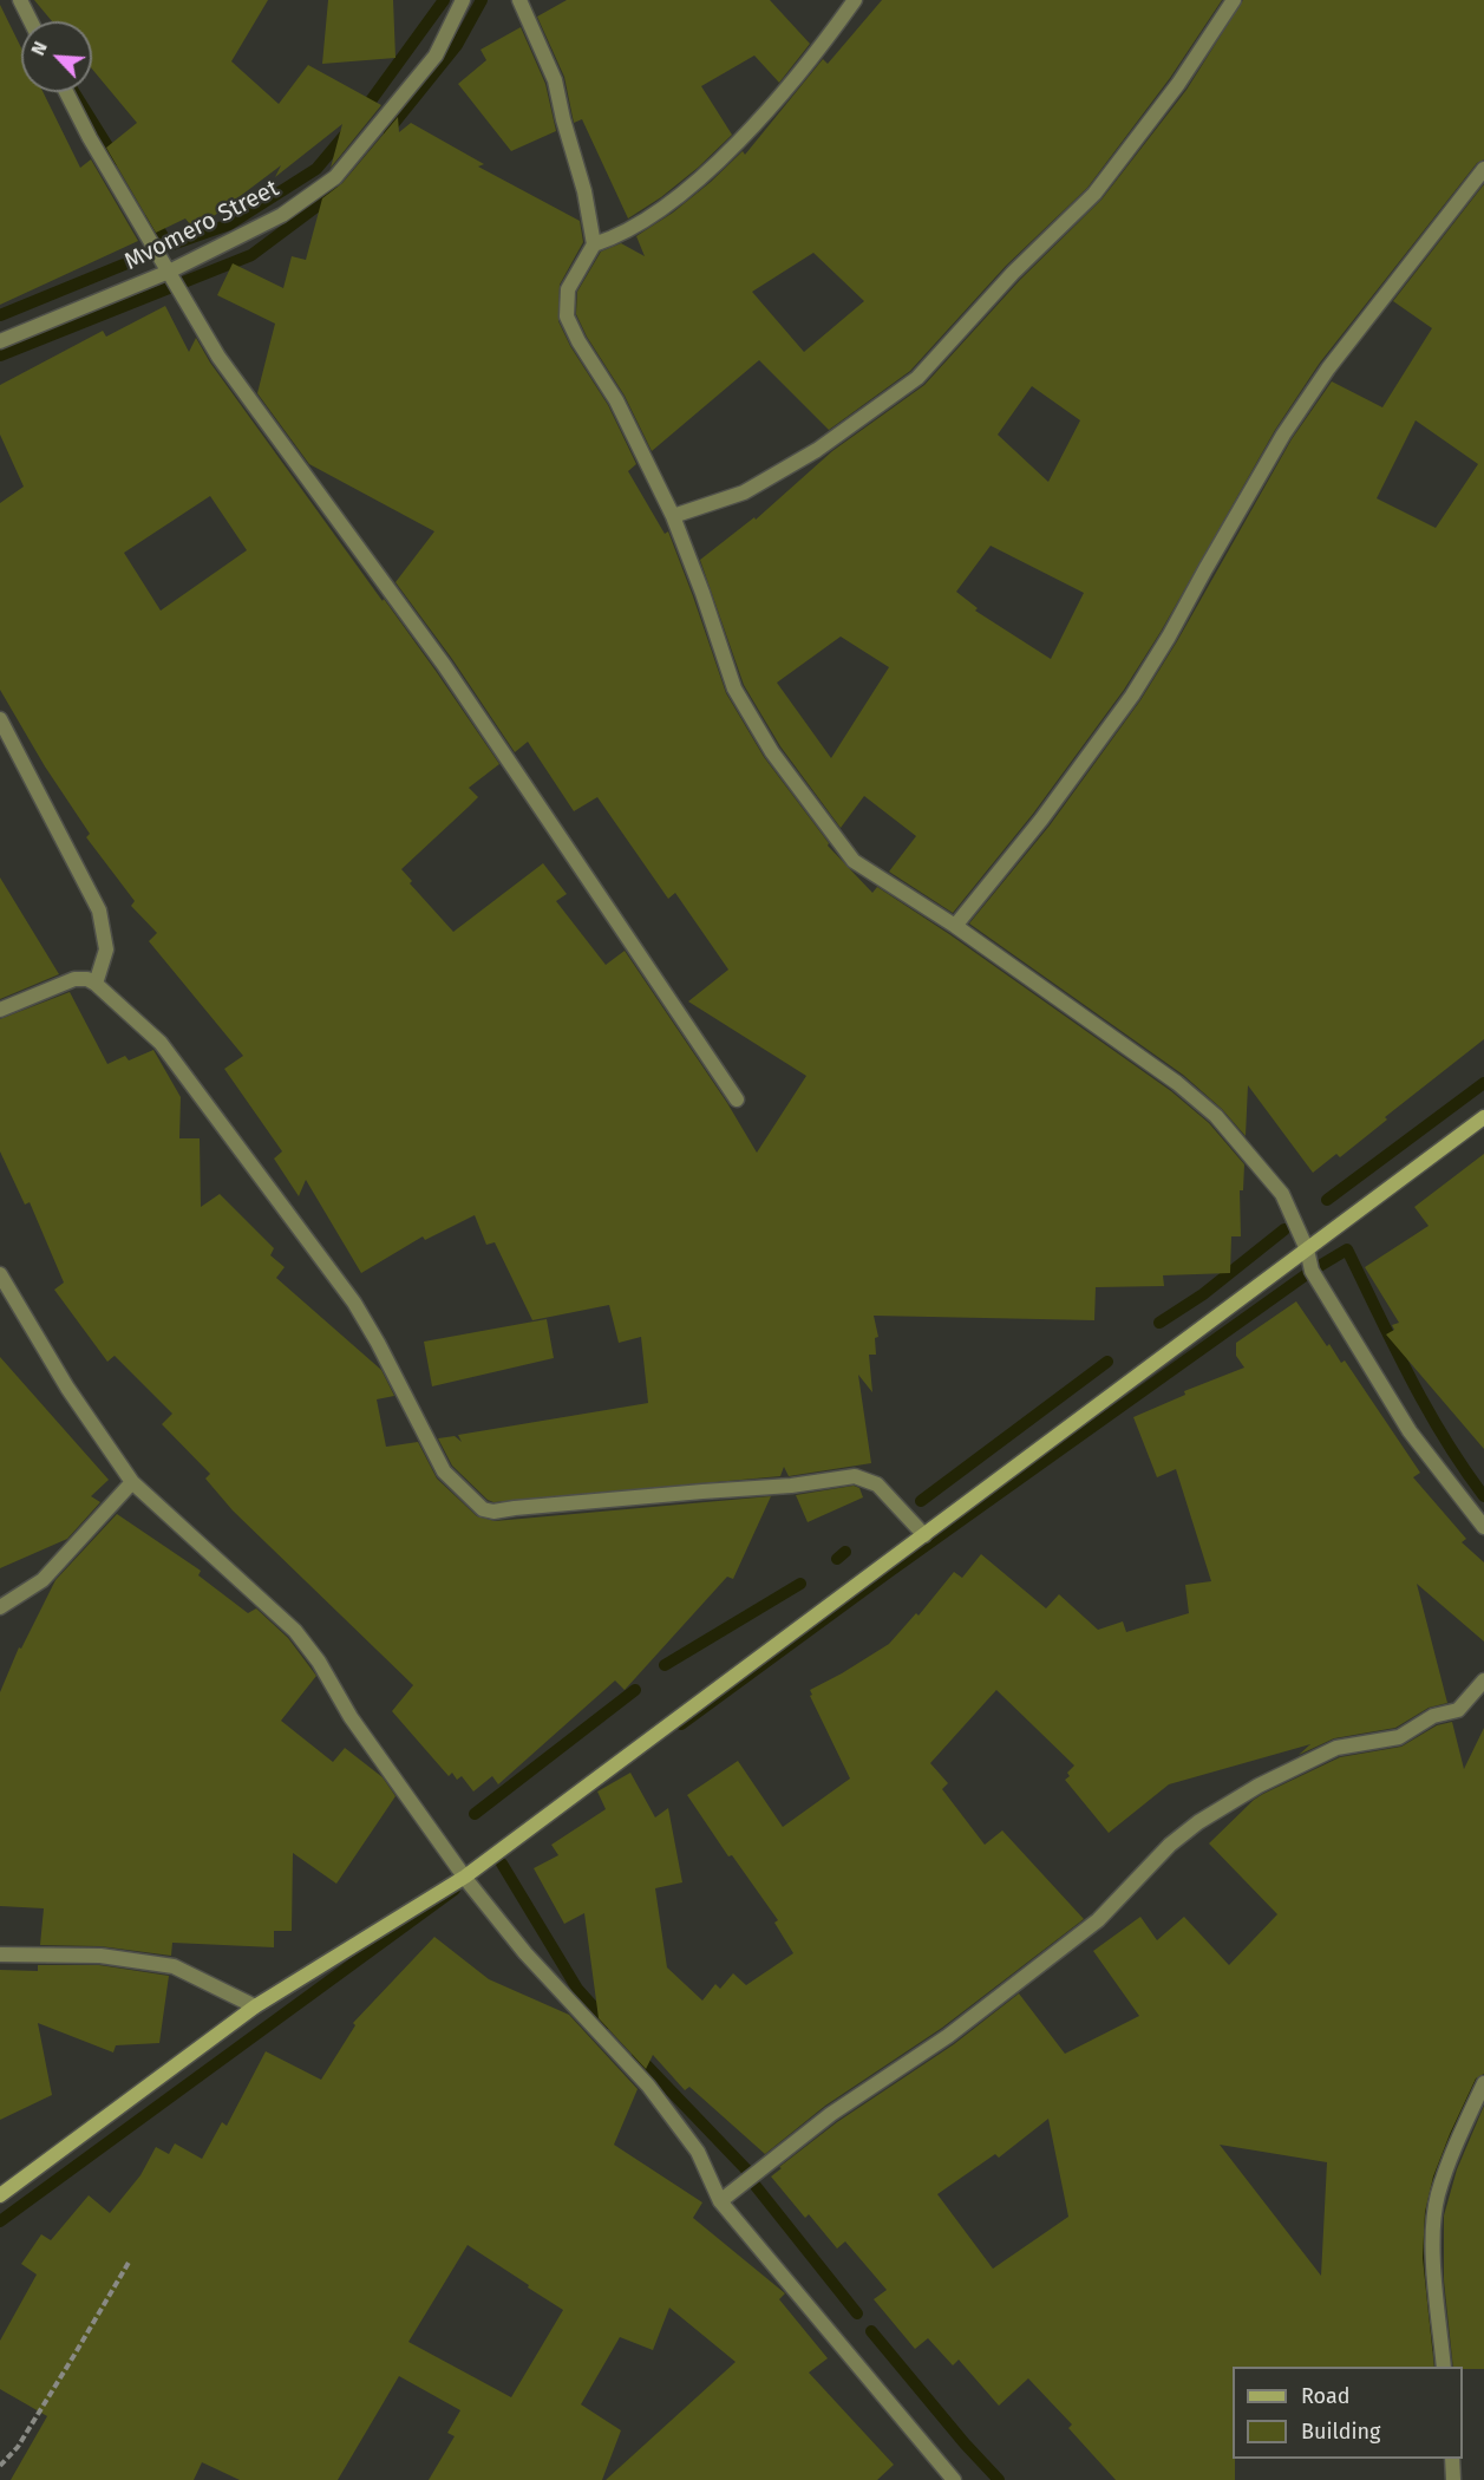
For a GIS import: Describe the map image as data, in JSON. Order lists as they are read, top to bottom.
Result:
{
  "streets": {
    "street": ["Mvomero Street"]
  },
  "legend": ["Road", "Building"],
  "north": "top left"
}
